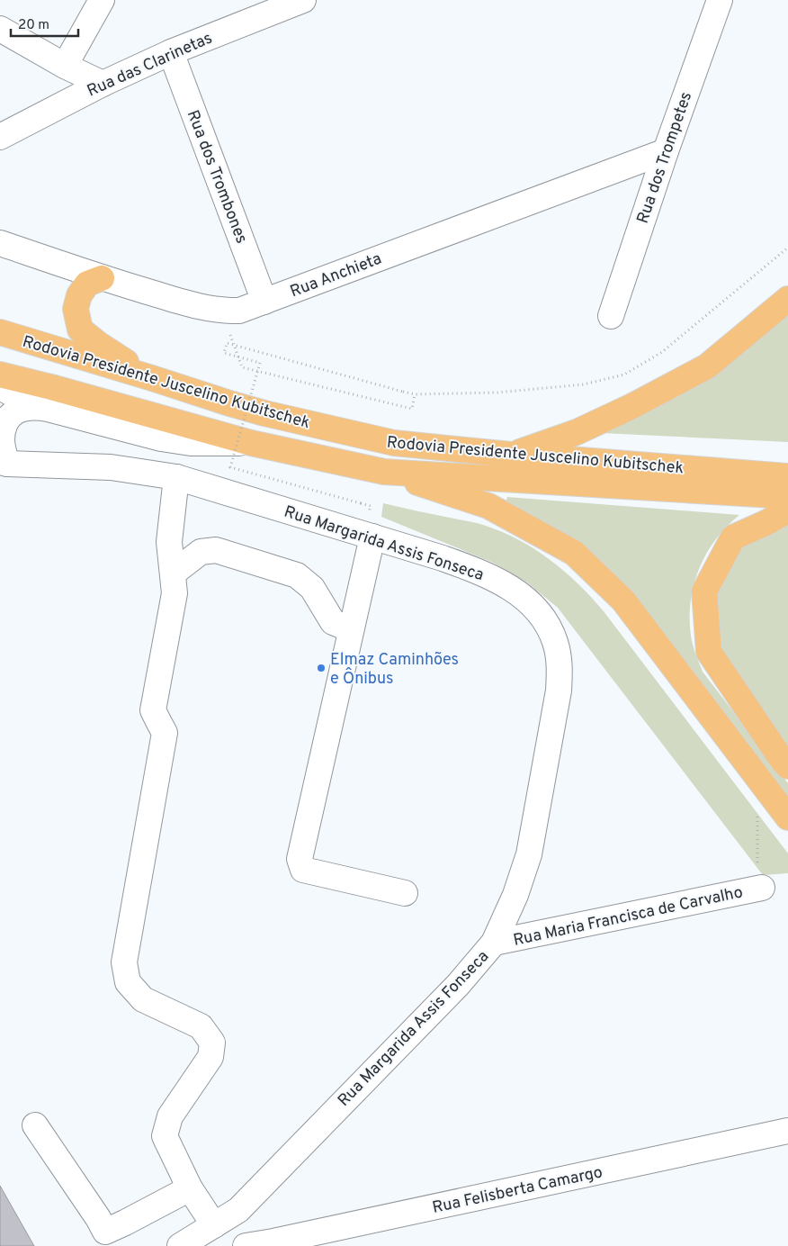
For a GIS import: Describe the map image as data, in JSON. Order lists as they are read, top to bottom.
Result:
{
  "streets": {
    "highway": ["Rodovia Presidente Juscelino Kubitschek"],
    "street": [
      "Rua das Clarinetas",
      "Rua dos Trompetes",
      "Rua dos Trombones",
      "Rua Anchieta",
      "Rua Margarida Assis Fonseca",
      "Rua Maria Francisca de Carvalho",
      "Rua Felisberta Camargo"
    ]
  },
  "crossings": [
    ["Rua das Clarinetas", "Rua dos Trombones"],
    ["Rua dos Trompetes", "Rua Anchieta"],
    ["Rua dos Trombones", "Rua Anchieta"],
    ["Rua Margarida Assis Fonseca", "Rua Maria Francisca de Carvalho"]
  ],
  "places": ["Elmaz Caminhões e Ônibus"],
  "scale_bar": "20 m"
}
